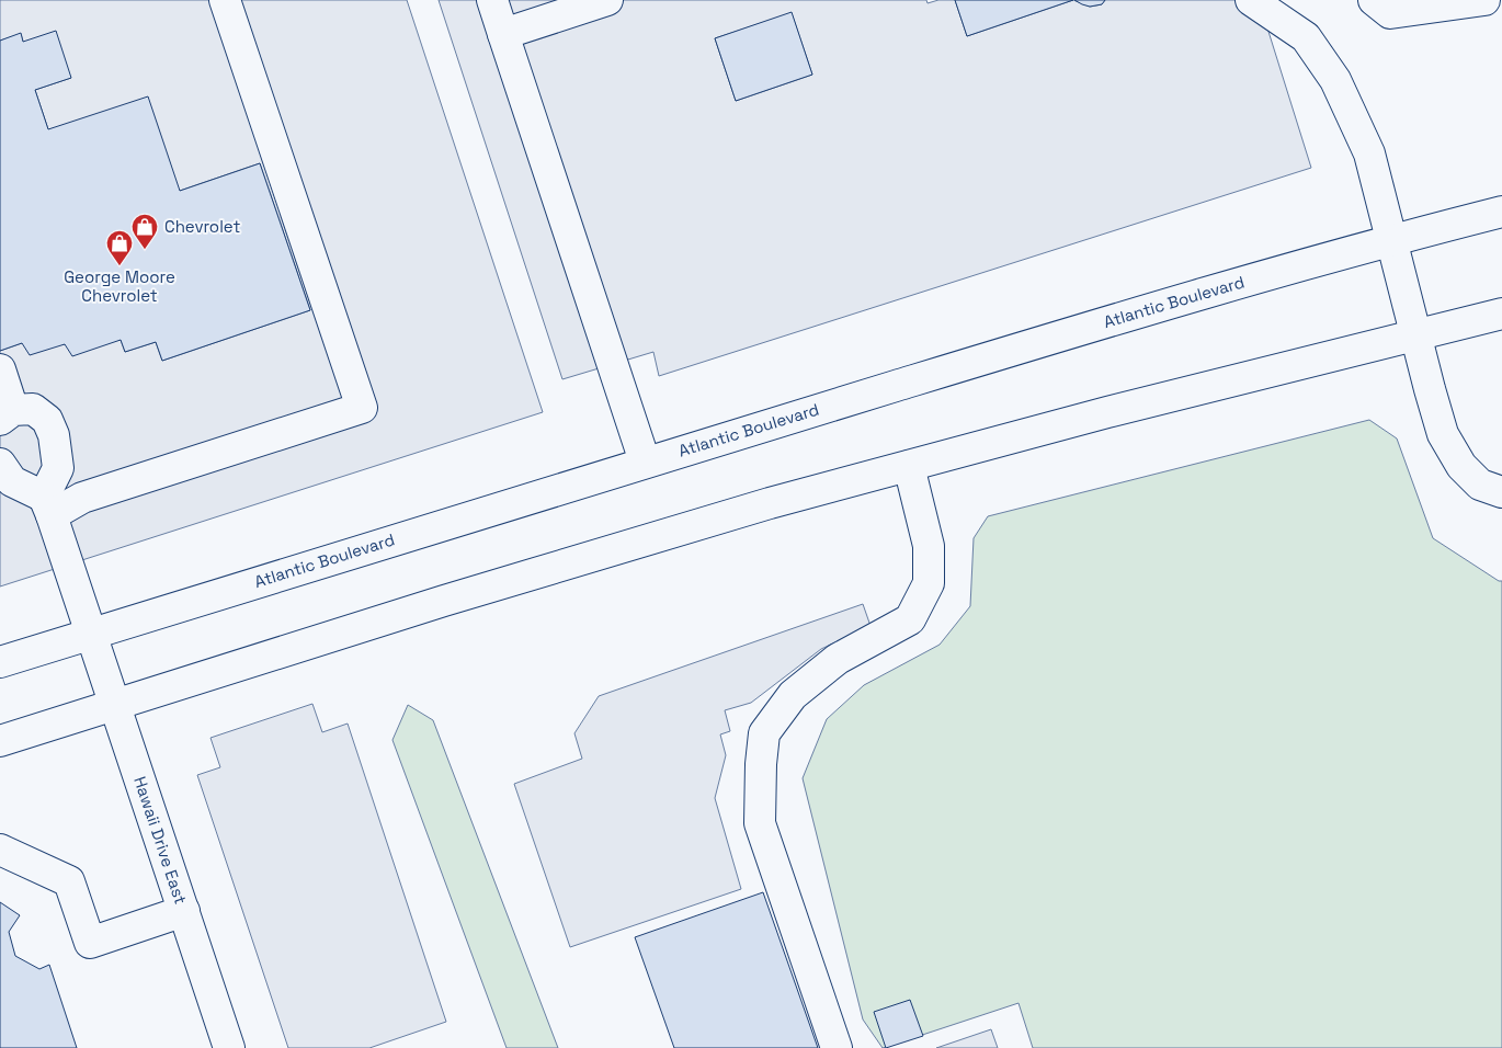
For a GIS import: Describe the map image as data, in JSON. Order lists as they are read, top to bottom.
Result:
{
  "streets": {
    "main road": ["Atlantic Boulevard", "Hawaii Drive East"]
  },
  "crossings": [
    ["Atlantic Boulevard", "Hawaii Drive East"]
  ],
  "places": {
    "shop": ["Chevrolet", "George Moore Chevrolet"]
  }
}
